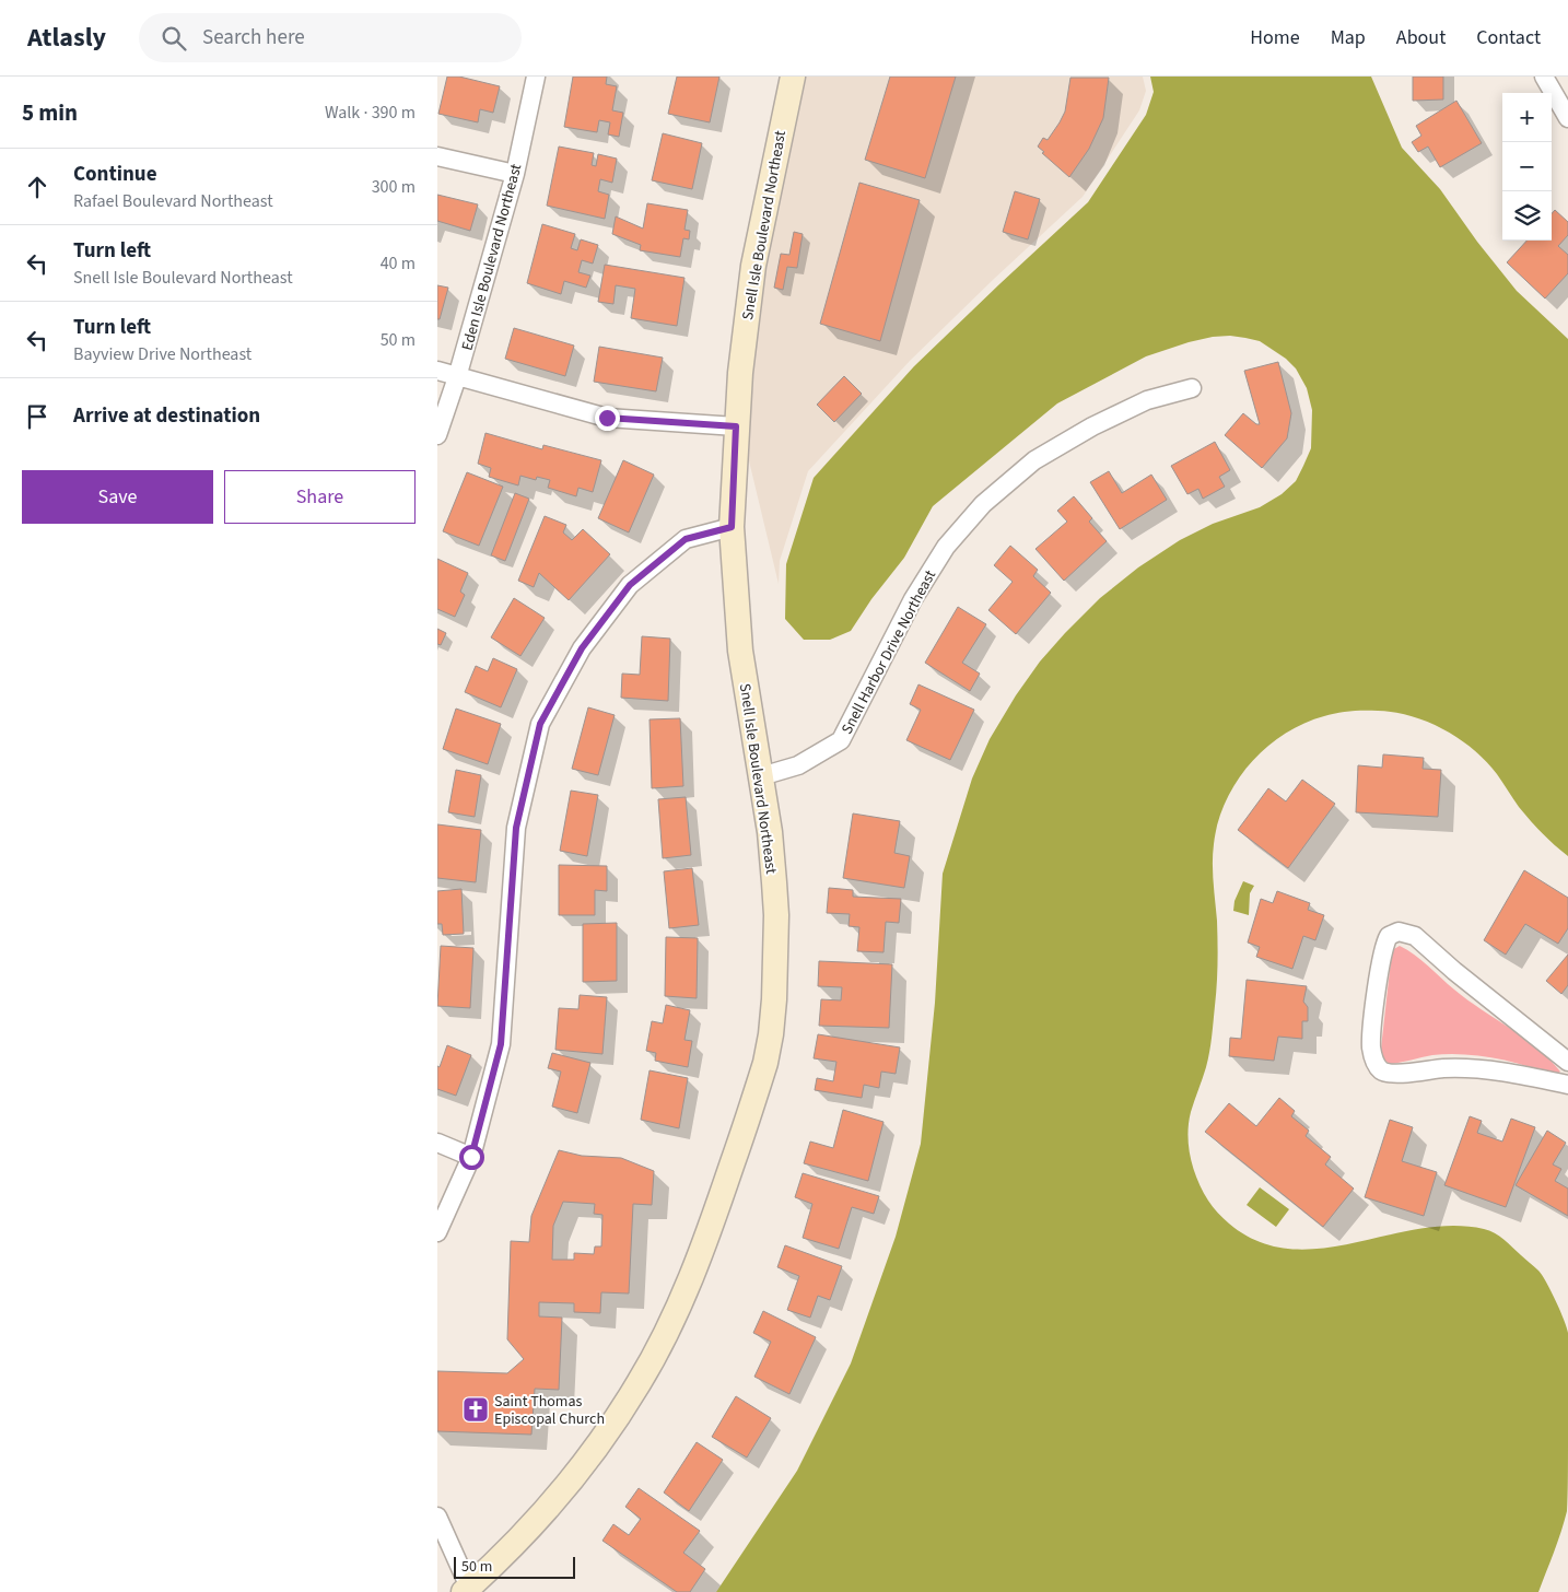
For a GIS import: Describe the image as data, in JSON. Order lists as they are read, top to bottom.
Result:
{
  "streets": {
    "street": ["Snell Isle Boulevard Northeast", "Eden Isle Boulevard Northeast", "Snell Harbor Drive Northeast"]
  },
  "crossings": [
    ["Snell Isle Boulevard Northeast", "Snell Harbor Drive Northeast"]
  ],
  "places": {
    "church": ["Saint Thomas Episcopal Church"]
  },
  "scale_bar": "50 m",
  "page": {
    "header": "Atlasly",
    "search": "Search here",
    "nav": [
      "Home",
      "Map",
      "About",
      "Contact"
    ],
    "heading": ["5 min", "Walk · 390 m"],
    "map_buttons": ["+", "−"],
    "list": [
      ["Continue", "Rafael Boulevard Northeast", "300 m"],
      ["Turn left", "Snell Isle Boulevard Northeast", "40 m"],
      ["Turn left", "Bayview Drive Northeast", "50 m"],
      "Arrive at destination"
    ],
    "buttons": ["Save", "Share"],
    "scale": "50 m"
  }
}
